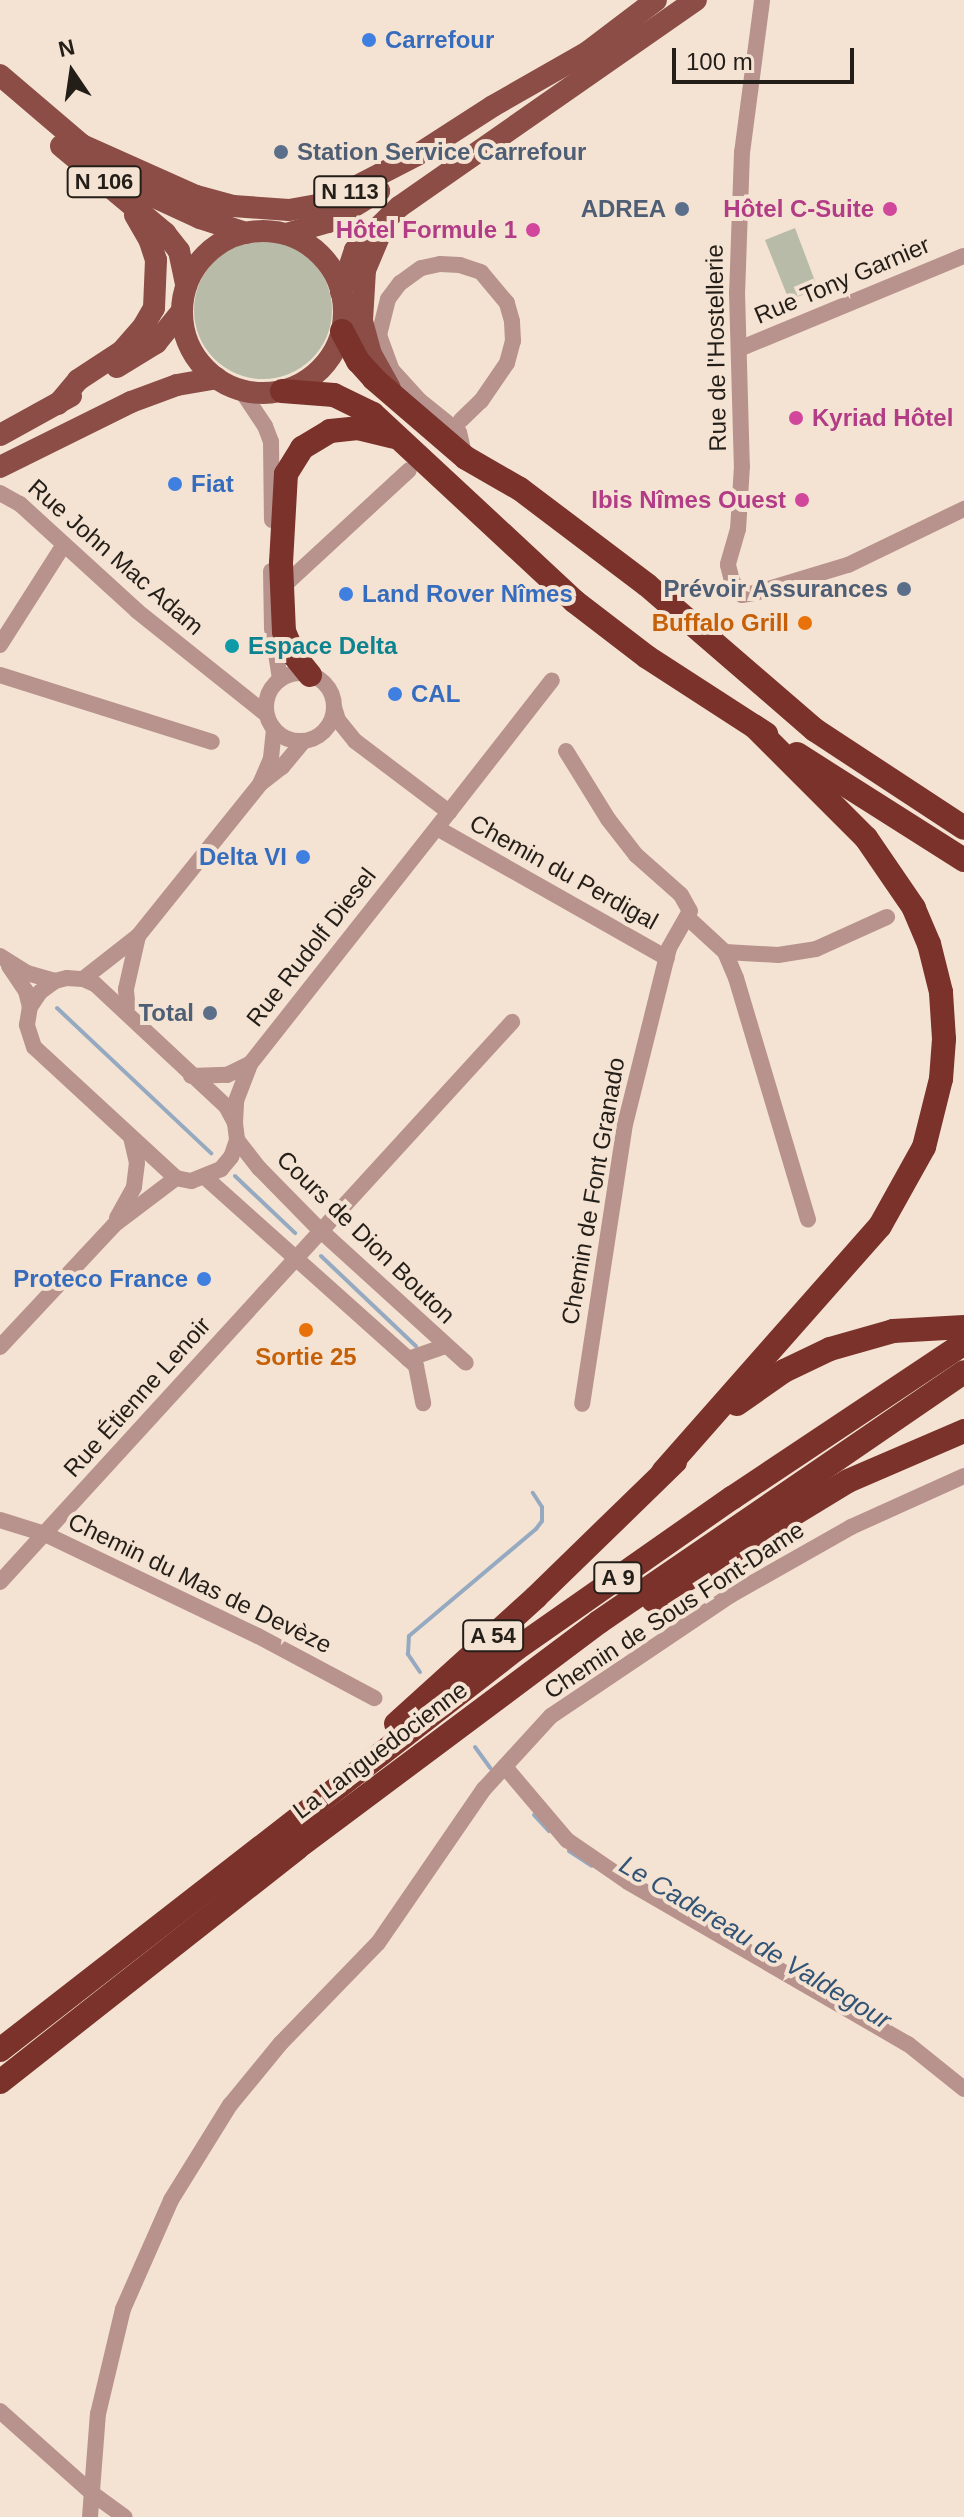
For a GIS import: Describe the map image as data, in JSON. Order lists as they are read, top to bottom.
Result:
{
  "streets": {
    "highway": ["A 9", "A 54", "La Languedocienne"],
    "main road": ["N 106", "N 113"],
    "street": [
      "Rue Tony Garnier",
      "Rue de l'Hostellerie",
      "Rue John Mac Adam",
      "Chemin du Perdigal",
      "Rue Rudolf Diesel",
      "Chemin de Font Granado",
      "Cours de Dion Bouton",
      "Rue Étienne Lenoir",
      "Chemin du Mas de Devèze",
      "Chemin de Sous Font-Dame"
    ]
  },
  "crossings": [
    ["N 106", "N 113"],
    ["Rue Tony Garnier", "Rue de l'Hostellerie"],
    ["Chemin du Perdigal", "Rue Rudolf Diesel"],
    ["Chemin du Perdigal", "Chemin de Font Granado"],
    ["Rue Rudolf Diesel", "Cours de Dion Bouton"],
    ["Cours de Dion Bouton", "Rue Étienne Lenoir"],
    ["Rue Étienne Lenoir", "Chemin du Mas de Devèze"],
    ["A 54", "La Languedocienne"]
  ],
  "water": ["Le Cadereau de Valdegour"],
  "places": [
    "Carrefour",
    "Station Service Carrefour",
    "ADREA",
    "Hôtel C-Suite",
    "Hôtel Formule 1",
    "Kyriad Hôtel",
    "Fiat",
    "Ibis Nîmes Ouest",
    "Prévoir Assurances",
    "Land Rover Nîmes",
    "Buffalo Grill",
    "Espace Delta",
    "CAL",
    "Delta VI",
    "Total",
    "Proteco France",
    "Sortie 25"
  ],
  "scale_bar": "100 m",
  "north": "top"
}
